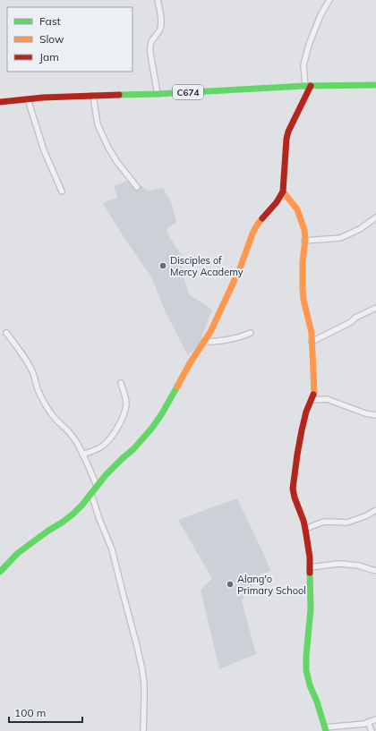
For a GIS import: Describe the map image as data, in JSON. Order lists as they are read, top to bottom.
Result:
{
  "streets": {
    "street": ["C674"]
  },
  "places": ["Disciples of Mercy Academy", "Alang'o Primary School"],
  "legend": ["Fast", "Slow", "Jam"],
  "scale_bar": "100 m"
}
